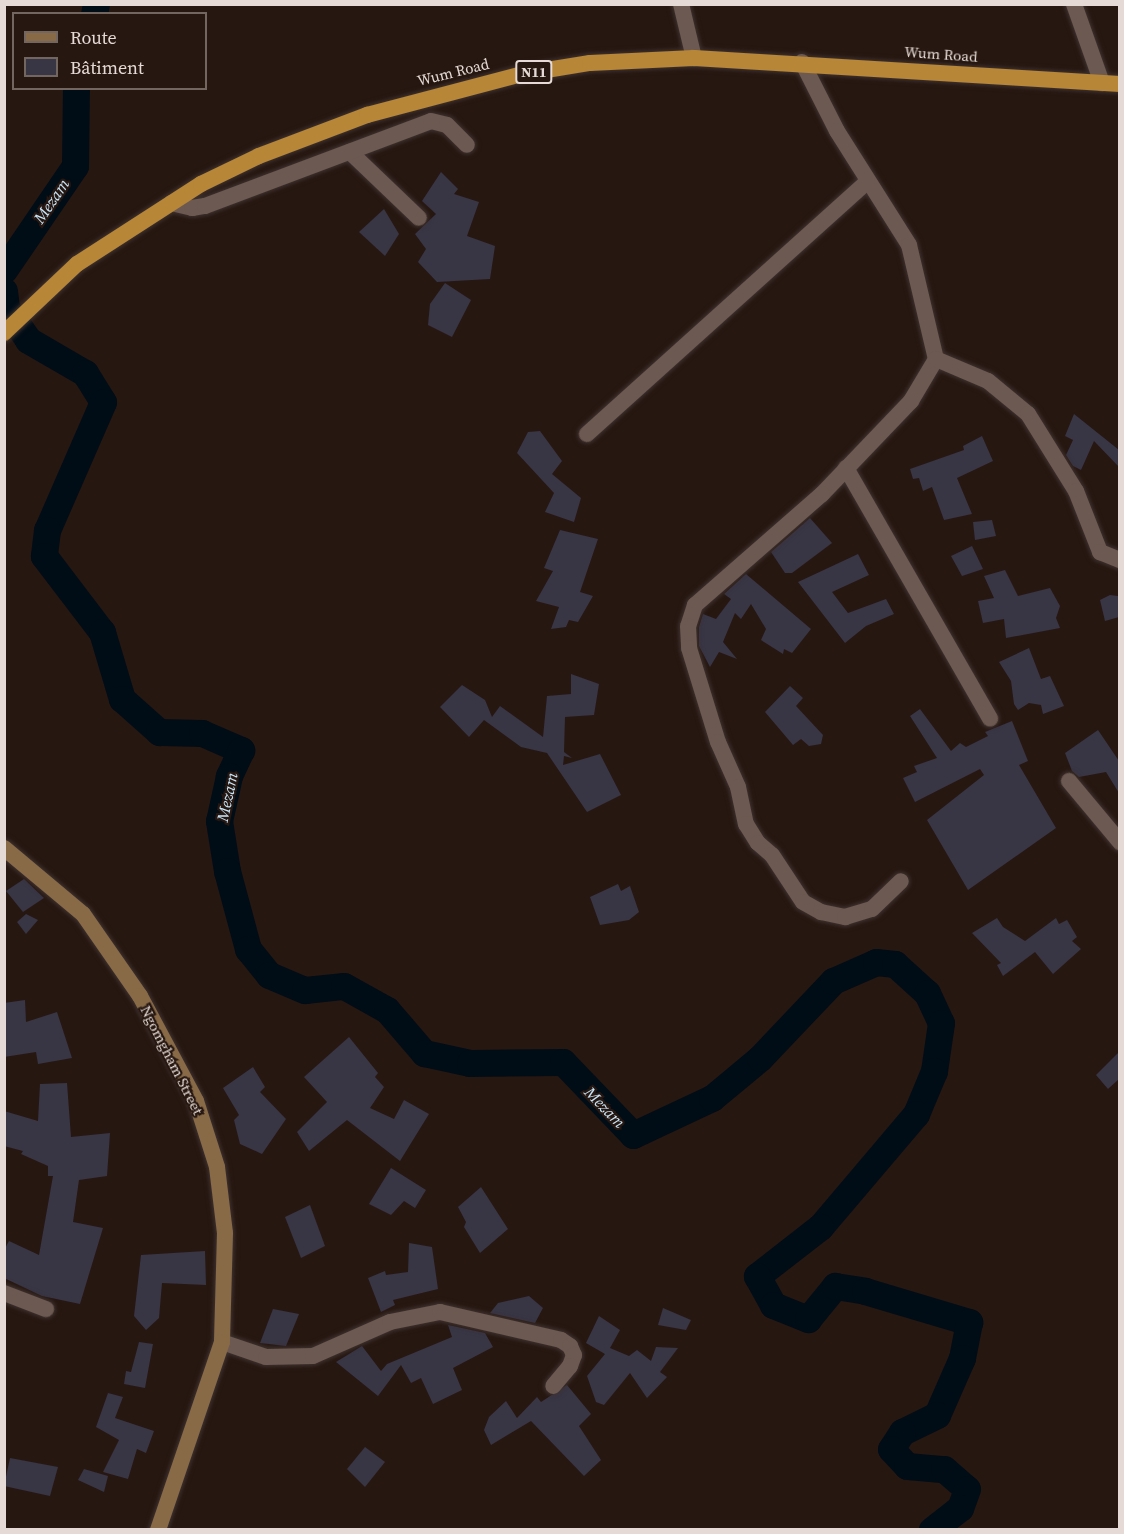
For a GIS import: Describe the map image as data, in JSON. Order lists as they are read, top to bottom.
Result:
{
  "streets": {
    "highway": ["Wum Road", "N11"],
    "main road": ["Ngomgham Street"]
  },
  "water": ["Mezam"],
  "legend": ["Route", "Bâtiment"]
}
